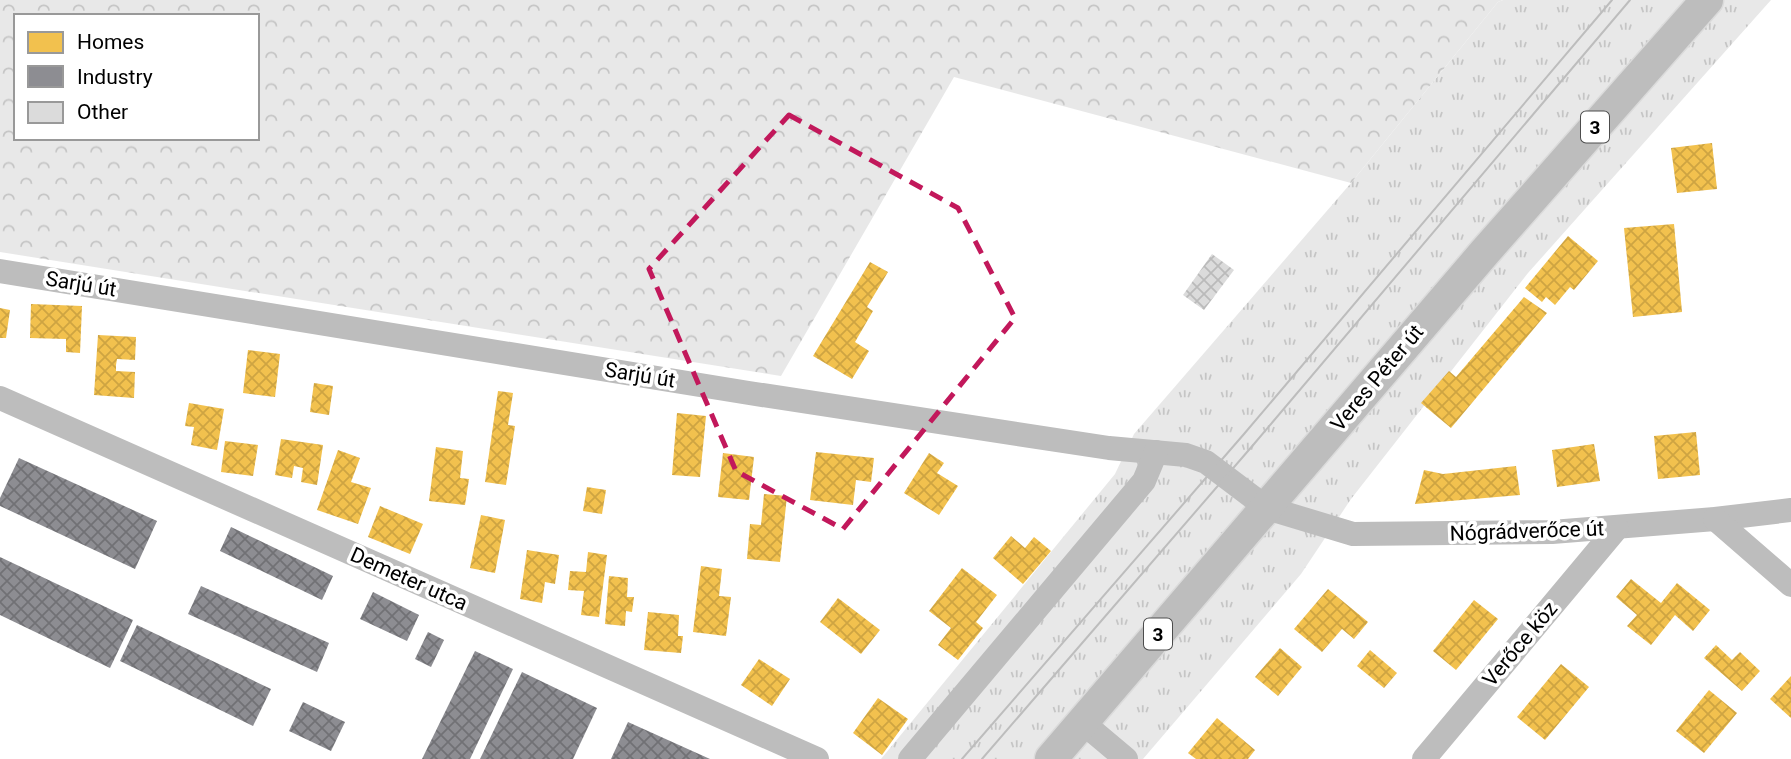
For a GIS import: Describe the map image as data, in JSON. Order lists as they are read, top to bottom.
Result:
{
  "streets": {
    "main road": ["3", "Veres Péter út"],
    "street": [
      "Sarjú út",
      "Nógrádverőce út",
      "Demeter utca",
      "Verőce köz"
    ]
  },
  "crossings": [
    ["Sarjú út", "Veres Péter út"],
    ["Sarjú út", "Nógrádverőce út"],
    ["Veres Péter út", "Nógrádverőce út"],
    ["Nógrádverőce út", "Verőce köz"]
  ],
  "legend": ["Homes", "Industry", "Other"]
}
